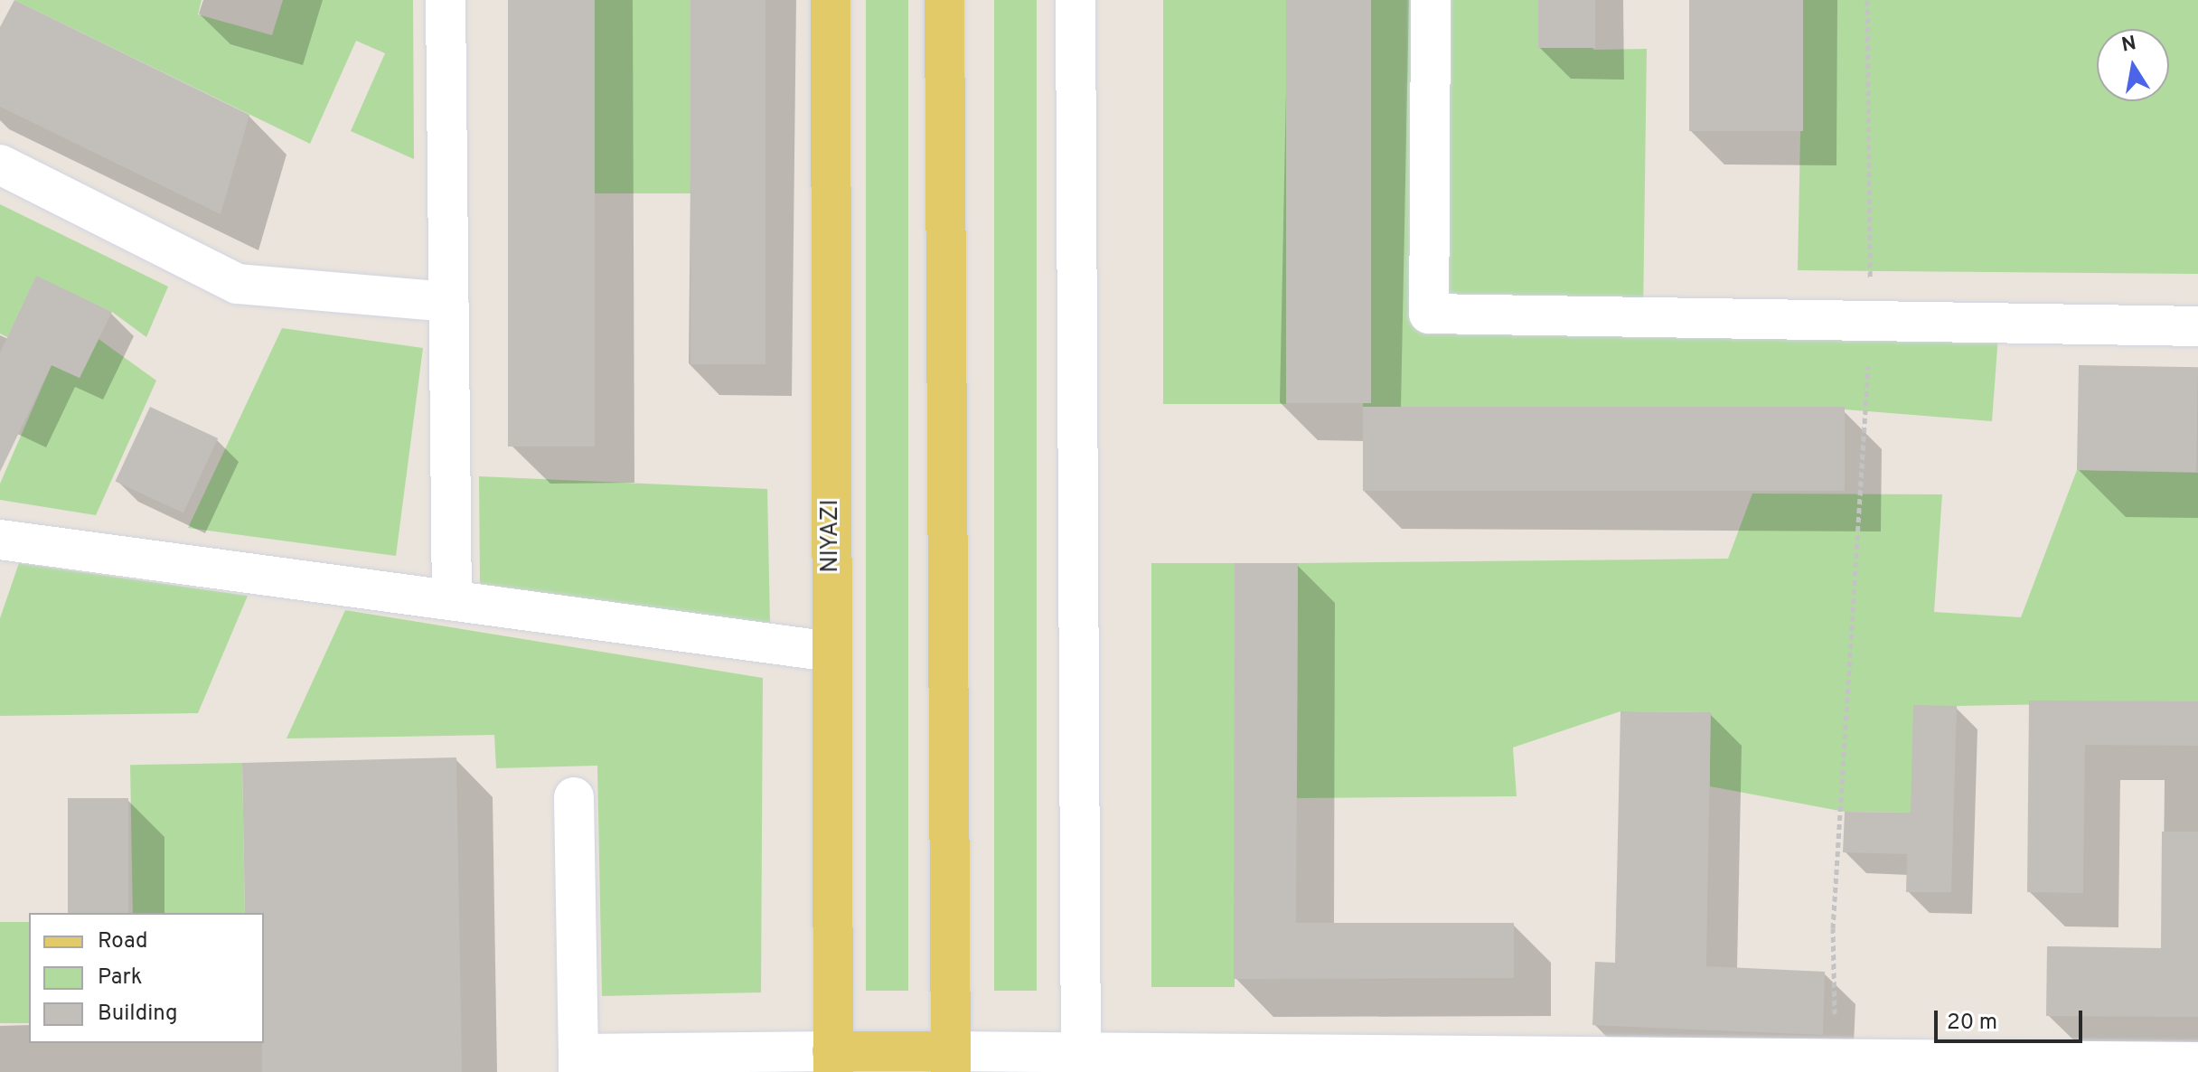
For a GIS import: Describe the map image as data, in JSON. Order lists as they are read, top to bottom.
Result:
{
  "streets": {
    "main road": ["NIYAZI"]
  },
  "legend": ["Road", "Park", "Building"],
  "scale_bar": "20 m",
  "north": "top"
}
